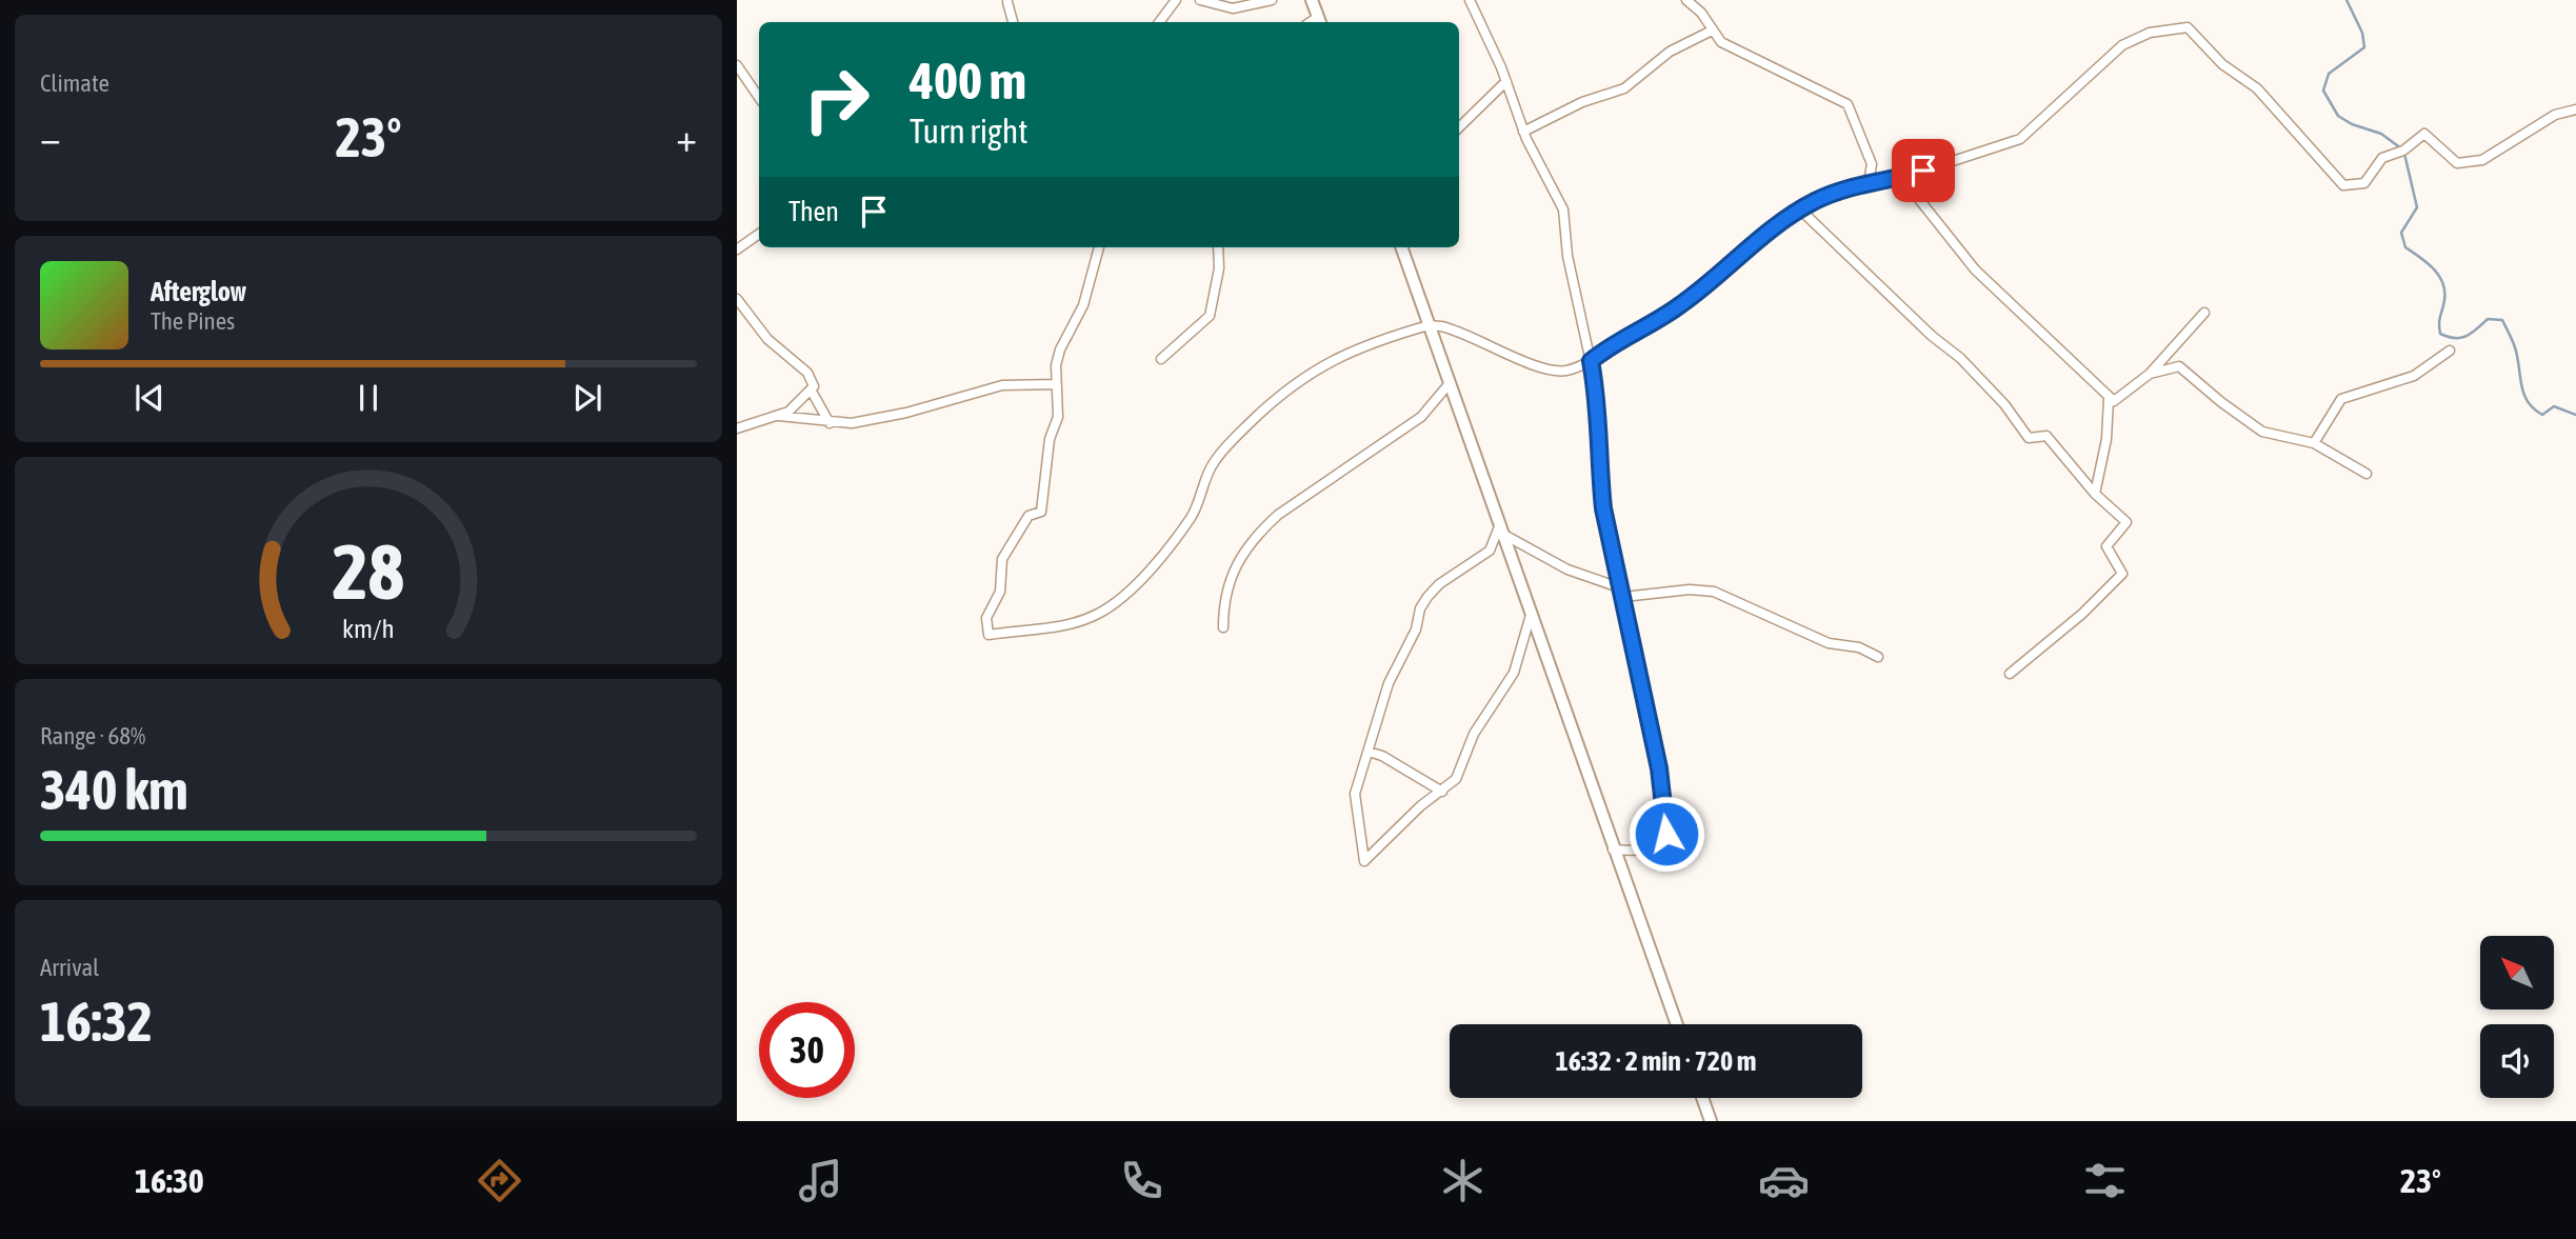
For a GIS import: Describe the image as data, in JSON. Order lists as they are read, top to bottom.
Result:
{
  "north": "top left",
  "page": {
    "tile": [
      "Climate",
      ["Range · 68%", "340 km"],
      ["Arrival", "16:32"]
    ],
    "turn": ["400 m", "Turn right"],
    "heat": ["−", "23°", "+"],
    "then": "Then",
    "song": ["Afterglow", "The Pines"],
    "limit": "30",
    "trip": "16:32 · 2 min · 720 m",
    "tabs": ["16:30", "23°"],
    "gauge": ["28", "km/h"]
  }
}
